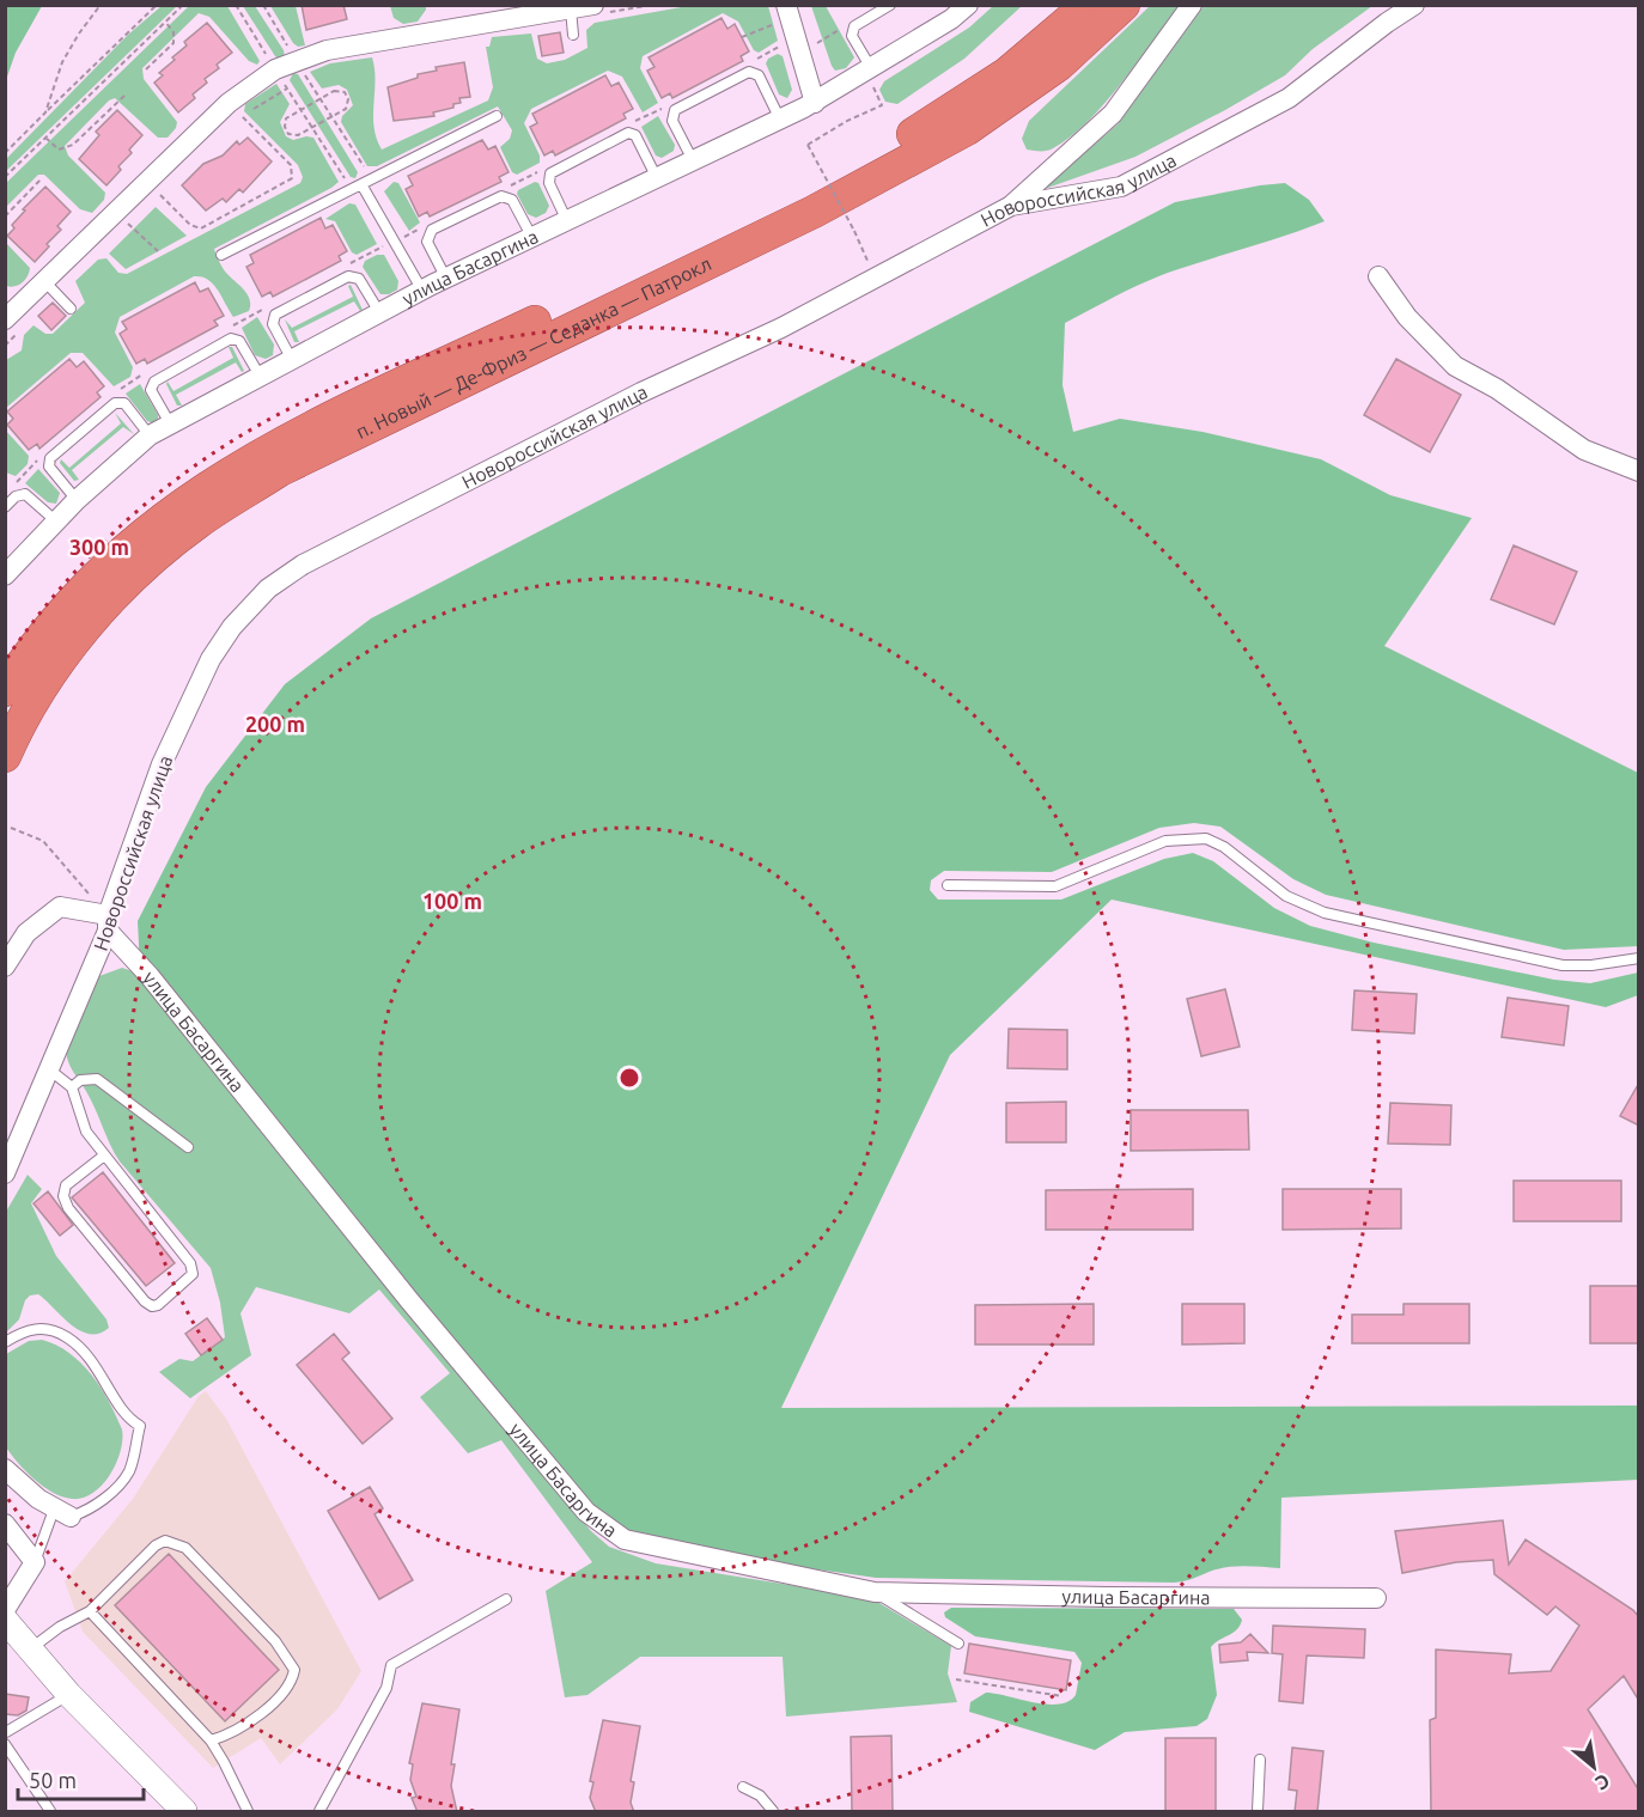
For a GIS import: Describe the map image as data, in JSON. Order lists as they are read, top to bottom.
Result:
{
  "streets": {
    "highway": ["п. Новый — Де-Фриз — Седанка — Патрокл"],
    "street": ["Новороссийская улица", "улица Басаргина"]
  },
  "crossings": [
    ["Новороссийская улица", "улица Басаргина"]
  ],
  "scale_bar": "50 m",
  "north": "bottom right",
  "rings": ["300 m", "200 m", "100 m"]
}
